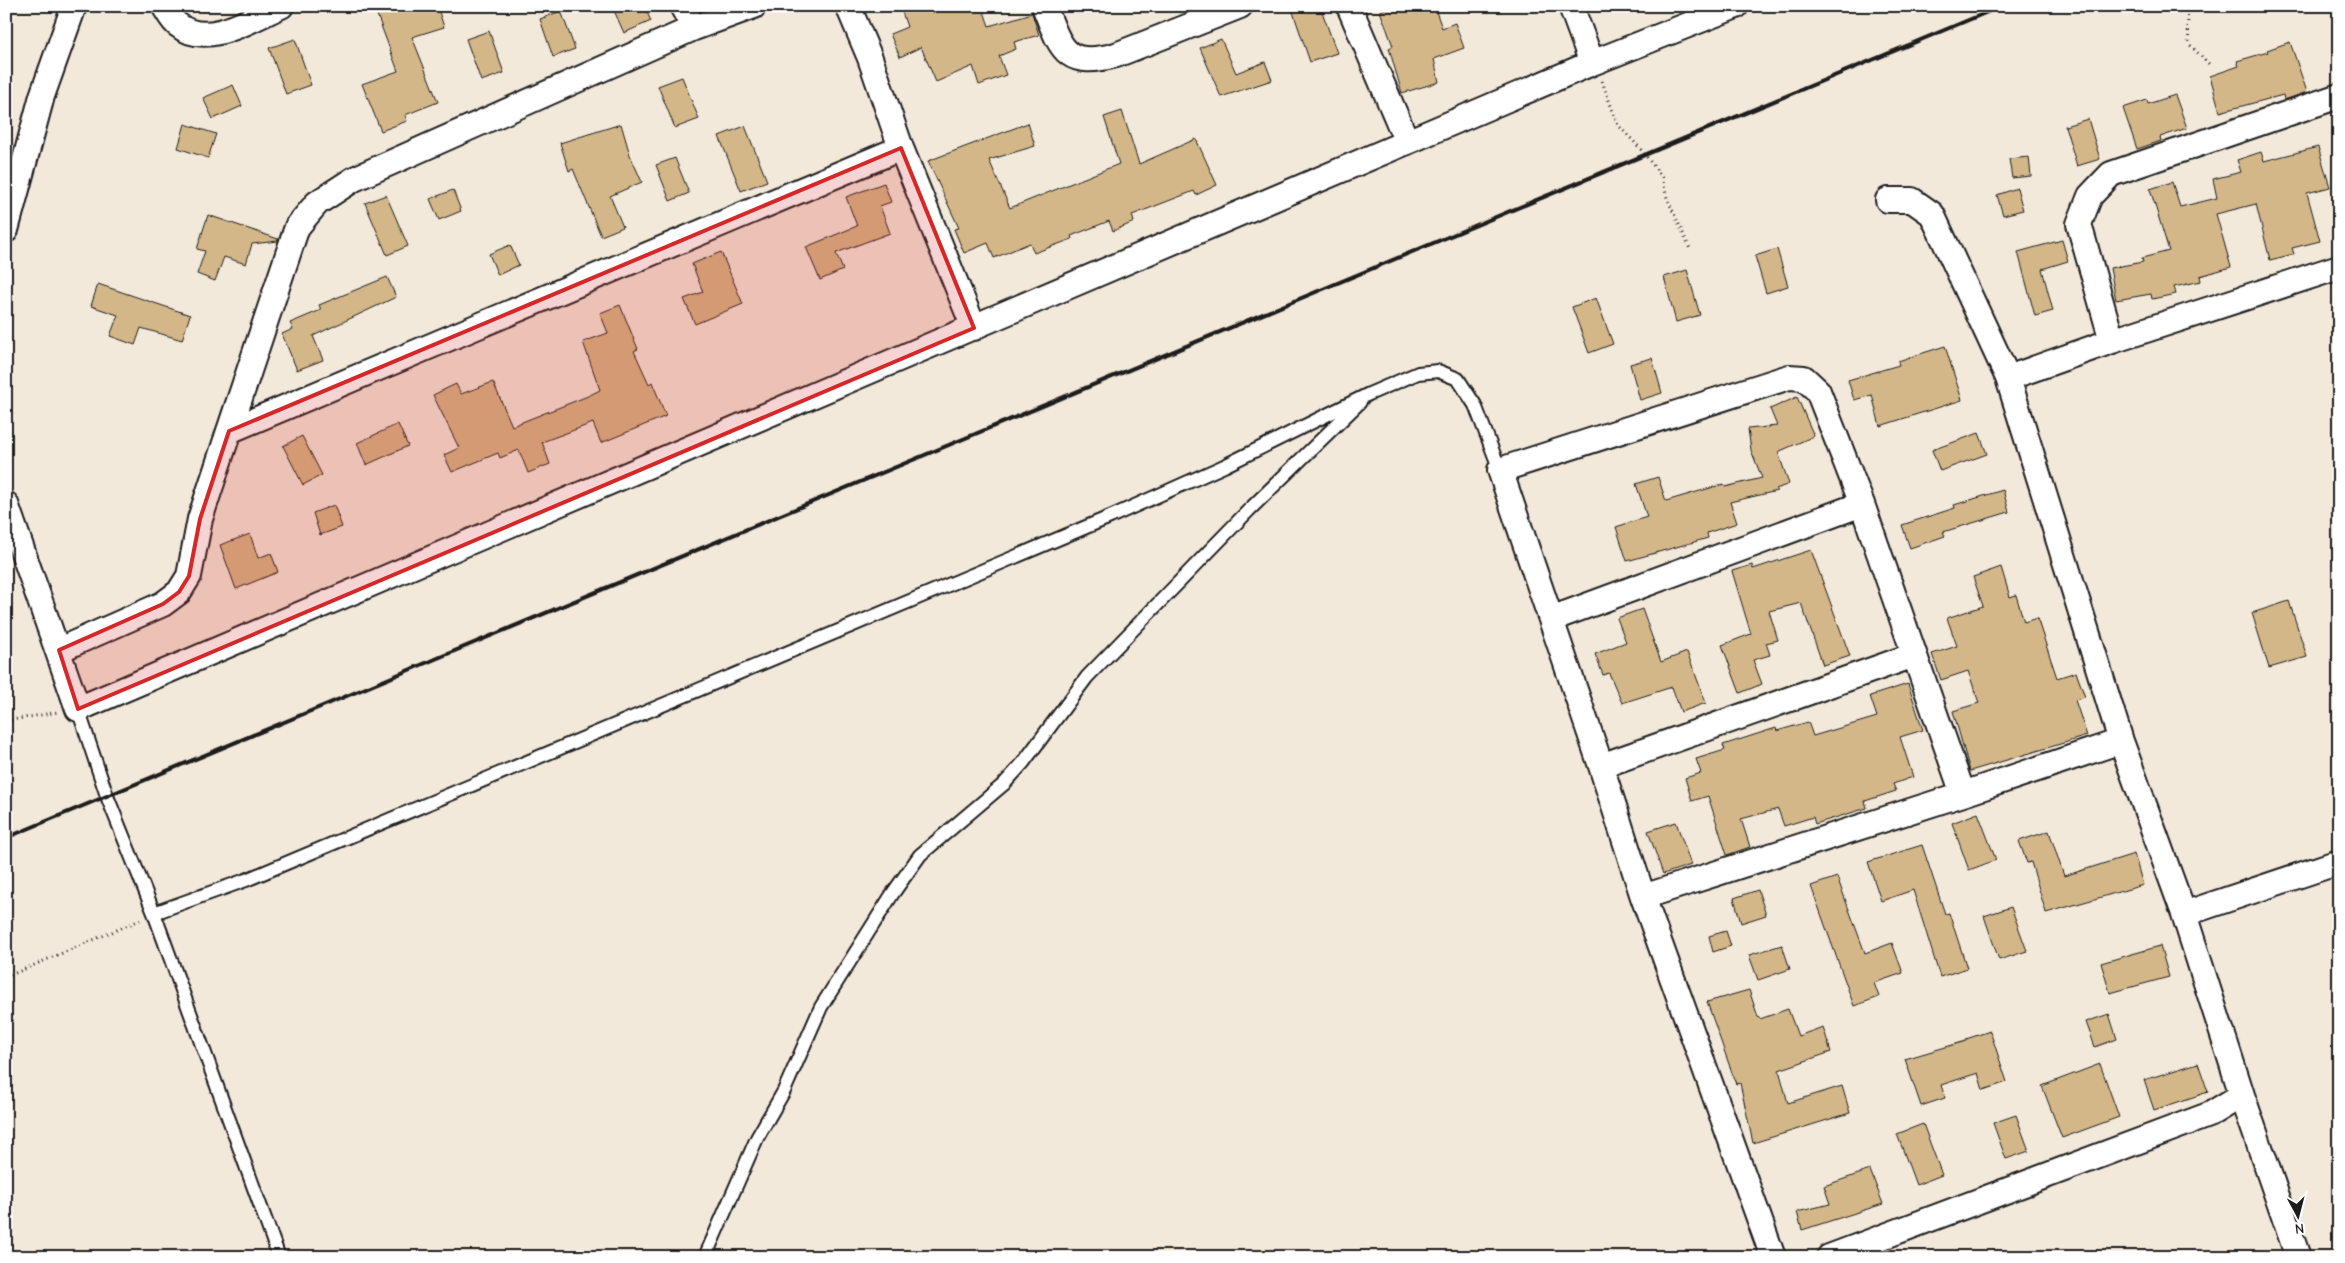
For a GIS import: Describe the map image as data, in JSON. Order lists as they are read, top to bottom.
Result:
{
  "north": "bottom"
}
